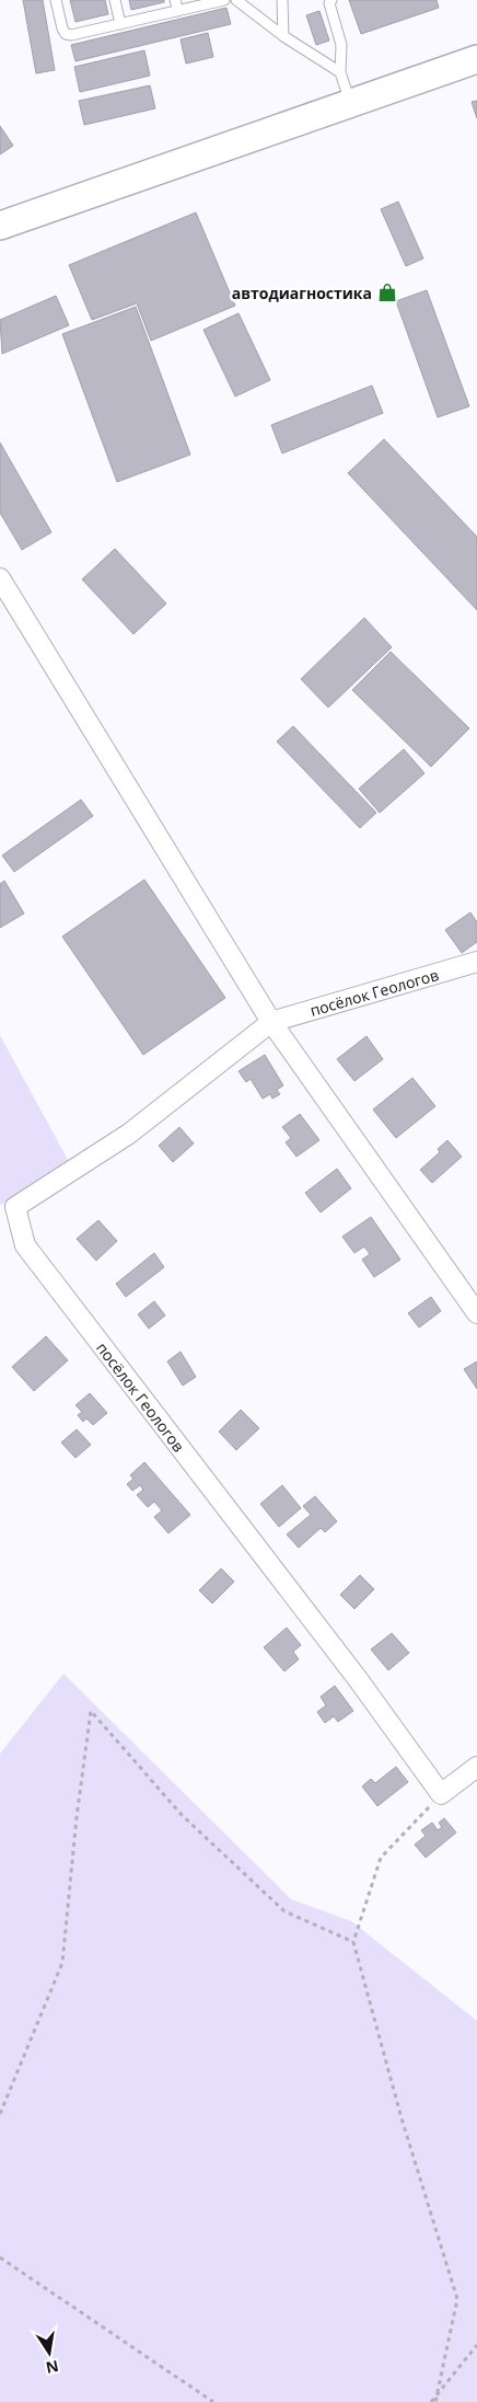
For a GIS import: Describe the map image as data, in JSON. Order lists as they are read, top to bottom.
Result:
{
  "streets": {
    "street": ["посёлок Геологов"]
  },
  "places": {
    "shop": ["автодиагностика"]
  },
  "north": "bottom"
}
